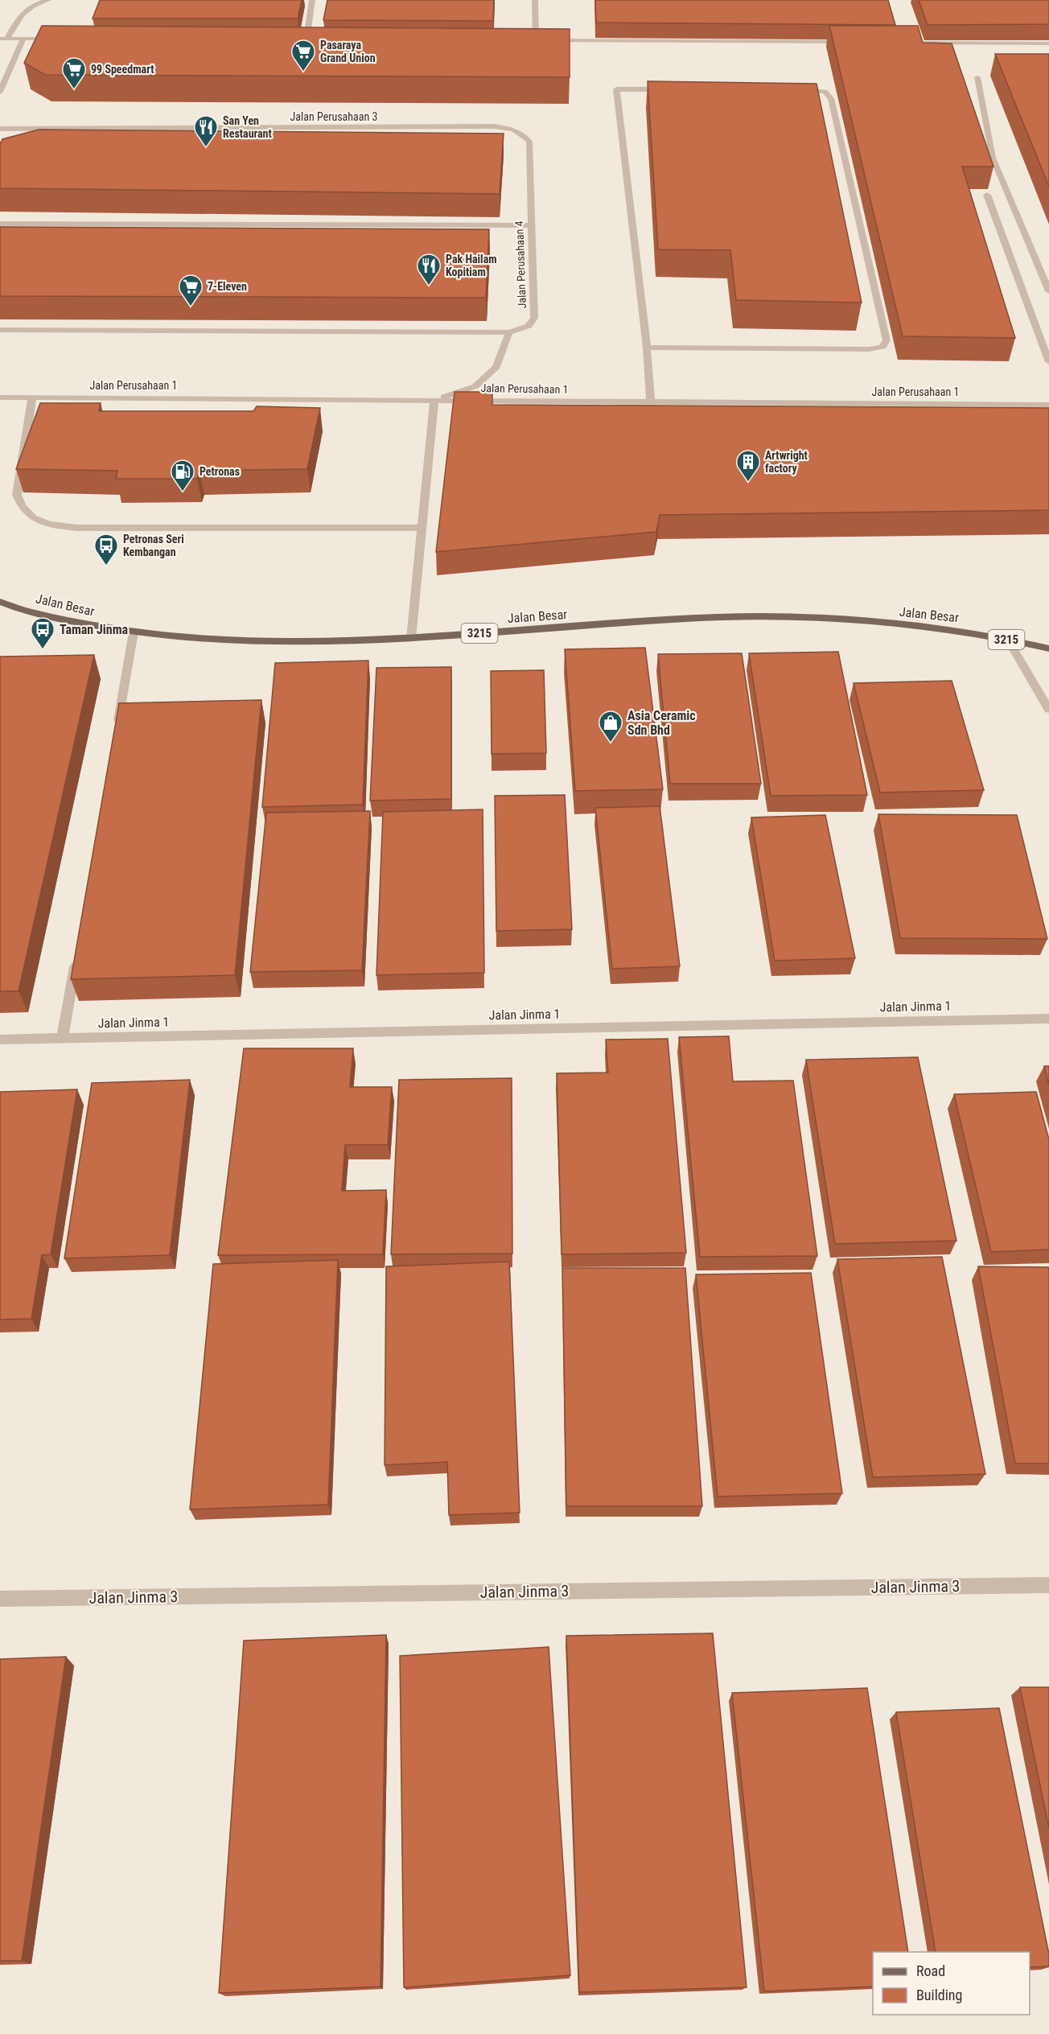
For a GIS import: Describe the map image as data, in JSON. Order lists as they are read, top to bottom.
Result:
{
  "streets": {
    "main road": ["Jalan Besar", "3215"],
    "street": [
      "Jalan Perusahaan 3",
      "Jalan Perusahaan 4",
      "Jalan Perusahaan 1",
      "Jalan Jinma 1",
      "Jalan Jinma 3"
    ]
  },
  "crossings": [
    ["Jalan Perusahaan 3", "Jalan Perusahaan 4"]
  ],
  "places": {
    "supermarket": ["Pasaraya Grand Union", "99 Speedmart", "7-Eleven"],
    "restaurant": ["San Yen Restaurant", "Pak Hailam Kopitiam"],
    "building": ["Artwright factory"],
    "fuel station": ["Petronas"],
    "bus stop": ["Petronas Seri Kembangan", "Taman Jinma"],
    "shop": ["Asia Ceramic Sdn Bhd"]
  },
  "legend": ["Road", "Building"]
}
